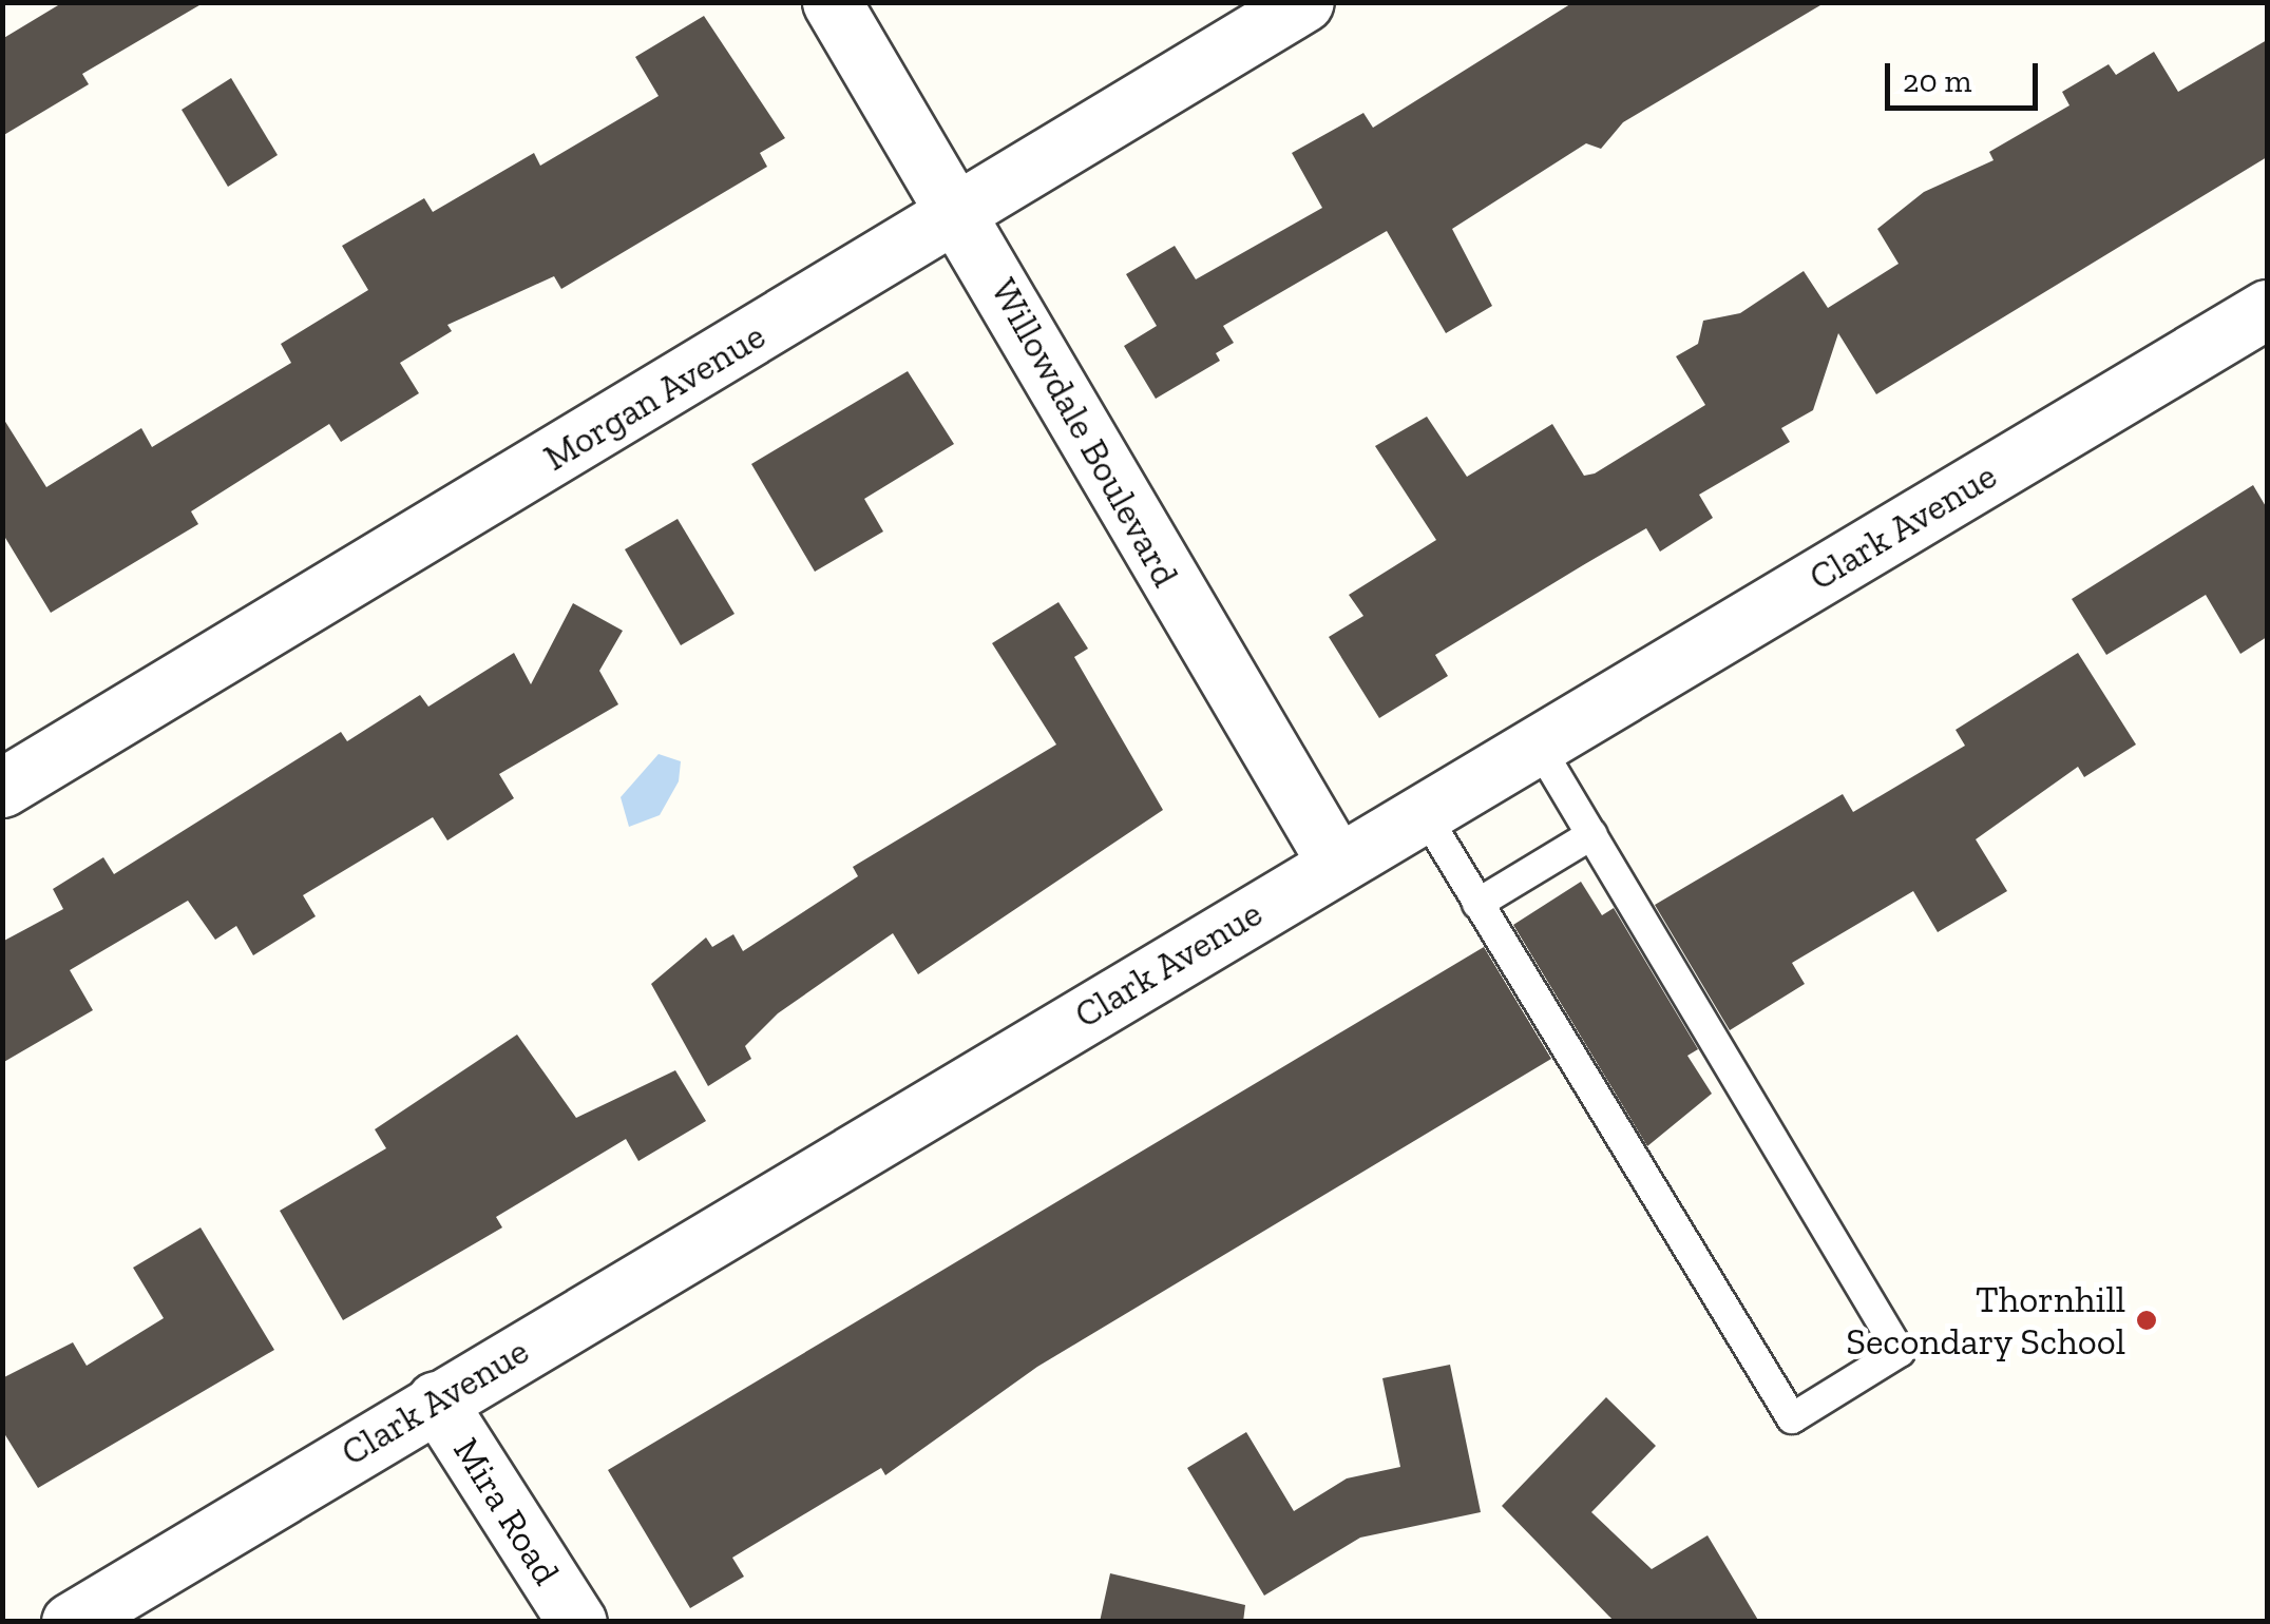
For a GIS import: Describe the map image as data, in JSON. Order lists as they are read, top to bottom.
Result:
{
  "streets": {
    "street": [
      "Morgan Avenue",
      "Willowdale Boulevard",
      "Clark Avenue",
      "Mira Road"
    ]
  },
  "crossings": [
    ["Morgan Avenue", "Willowdale Boulevard"],
    ["Willowdale Boulevard", "Clark Avenue"],
    ["Clark Avenue", "Mira Road"]
  ],
  "places": ["Thornhill Secondary School"],
  "scale_bar": "20 m"
}
